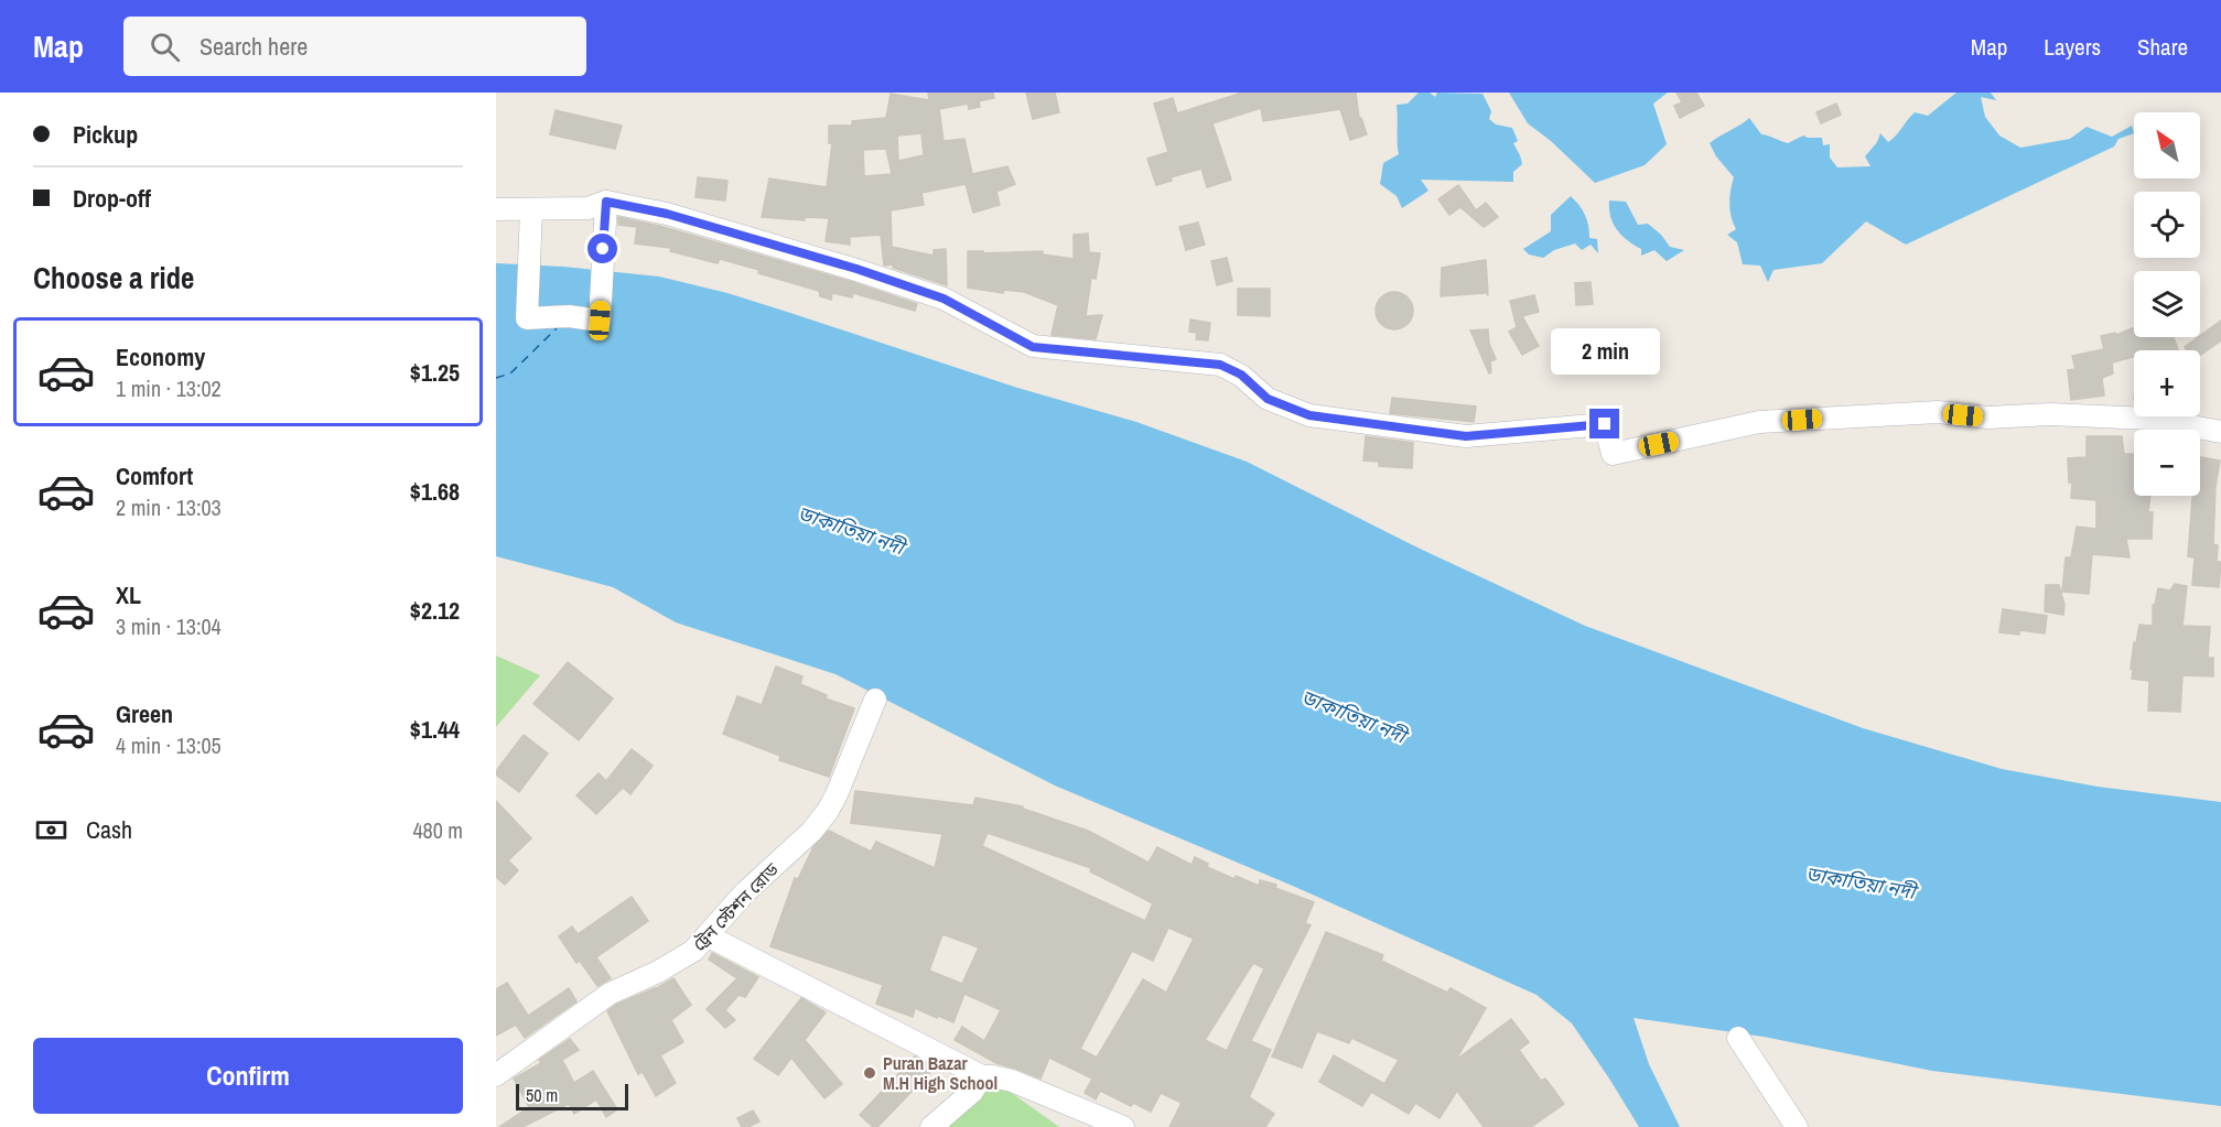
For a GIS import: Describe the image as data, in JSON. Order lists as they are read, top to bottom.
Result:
{
  "streets": {
    "street": ["ট্রেন স্টেশন রোড"]
  },
  "water": ["ডাকাতিয়া নদী"],
  "places": ["Puran Bazar M.H High School"],
  "scale_bar": "50 m",
  "north": "top left",
  "page": {
    "header": "Map",
    "search": "Search here",
    "nav": ["Map", "Layers", "Share"],
    "banner": ["Pickup", "Drop-off"],
    "map_buttons": ["+", "−"],
    "heading": "Choose a ride",
    "list": [
      {
        "name": "Economy",
        "note": "1 min · 13:02",
        "value": "$1.25"
      },
      {
        "name": "Comfort",
        "note": "2 min · 13:03",
        "value": "$1.68"
      },
      {
        "name": "XL",
        "note": "3 min · 13:04",
        "value": "$2.12"
      },
      {
        "name": "Green",
        "note": "4 min · 13:05",
        "value": "$1.44"
      }
    ],
    "bubble": "2 min",
    "pay": ["Cash", "480 m"],
    "buttons": "Confirm",
    "scale": "50 m"
  }
}
